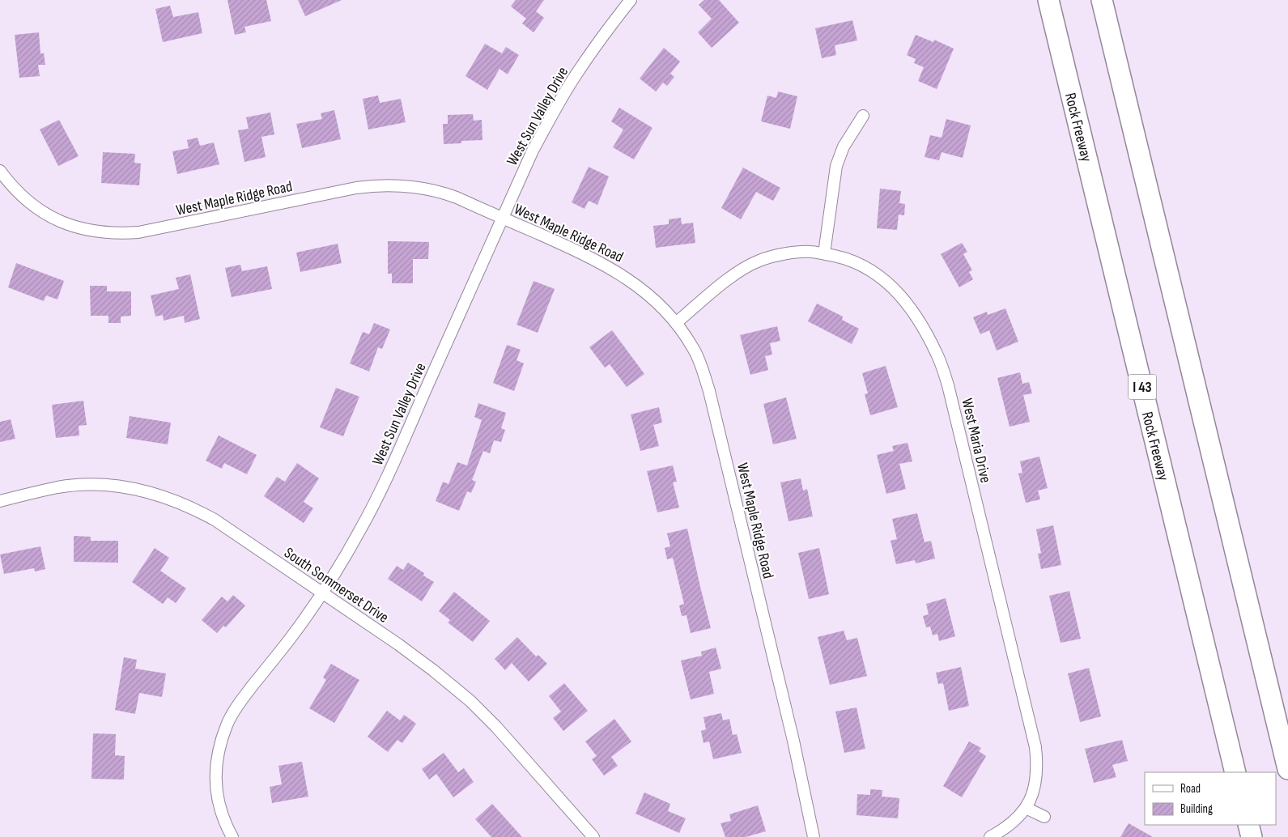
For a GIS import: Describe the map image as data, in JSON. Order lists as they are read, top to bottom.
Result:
{
  "streets": {
    "highway": ["Rock Freeway", "I 43"],
    "street": [
      "West Sun Valley Drive",
      "West Maple Ridge Road",
      "West Maria Drive",
      "South Sommerset Drive"
    ]
  },
  "crossings": [
    ["West Sun Valley Drive", "West Maple Ridge Road"],
    ["West Sun Valley Drive", "South Sommerset Drive"],
    ["West Maple Ridge Road", "West Maria Drive"]
  ],
  "legend": ["Road", "Building"]
}
